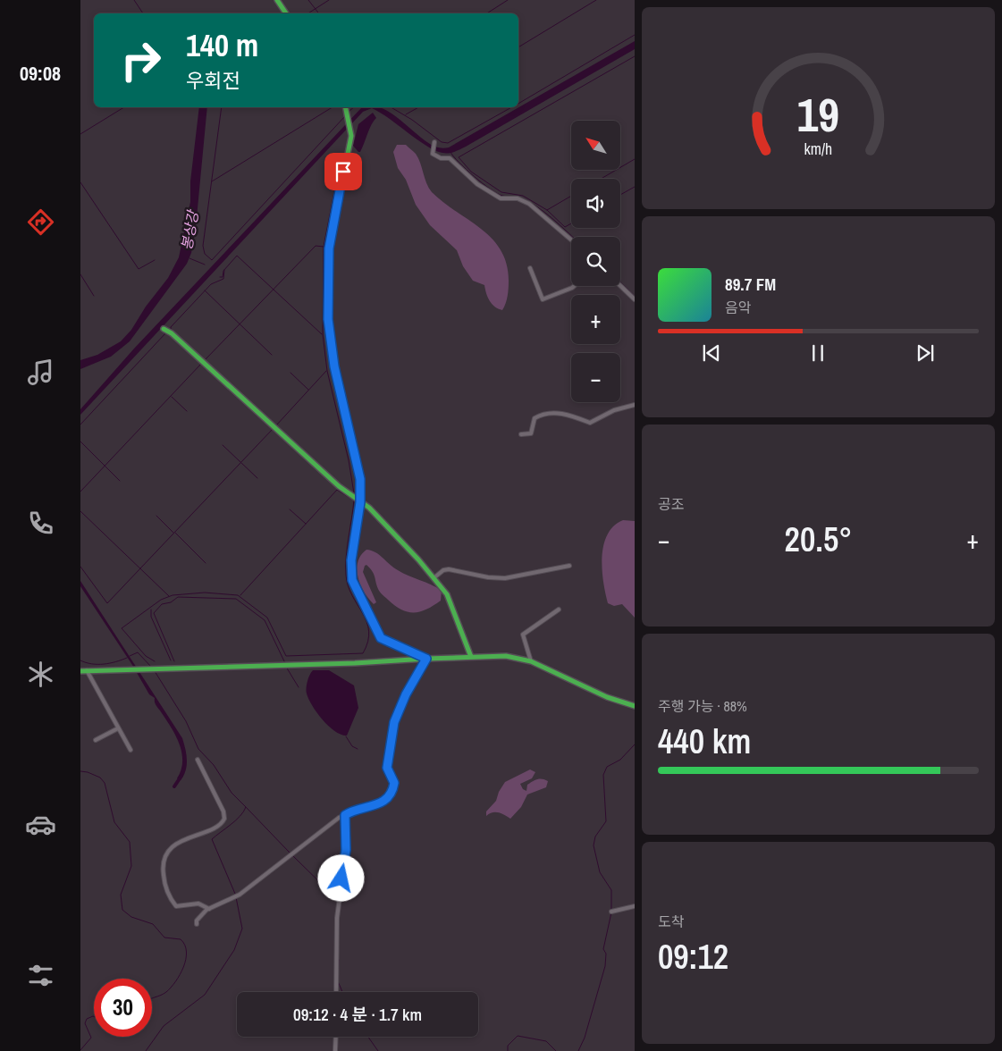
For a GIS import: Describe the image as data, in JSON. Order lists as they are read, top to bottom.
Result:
{
  "water": ["봉상강"],
  "north": "top left",
  "page": {
    "tabs": "09:08",
    "turn": ["140 m", "우회전"],
    "map_buttons": ["+", "−"],
    "song": ["89.7 FM", "음악"],
    "tile": [
      "공조",
      ["주행 가능 · 88%", "440 km"],
      ["도착", "09:12"]
    ],
    "heat": ["−", "20.5°", "+"],
    "limit": "30",
    "trip": "09:12 · 4 분 · 1.7 km",
    "gauge": ["19", "km/h"]
  }
}
